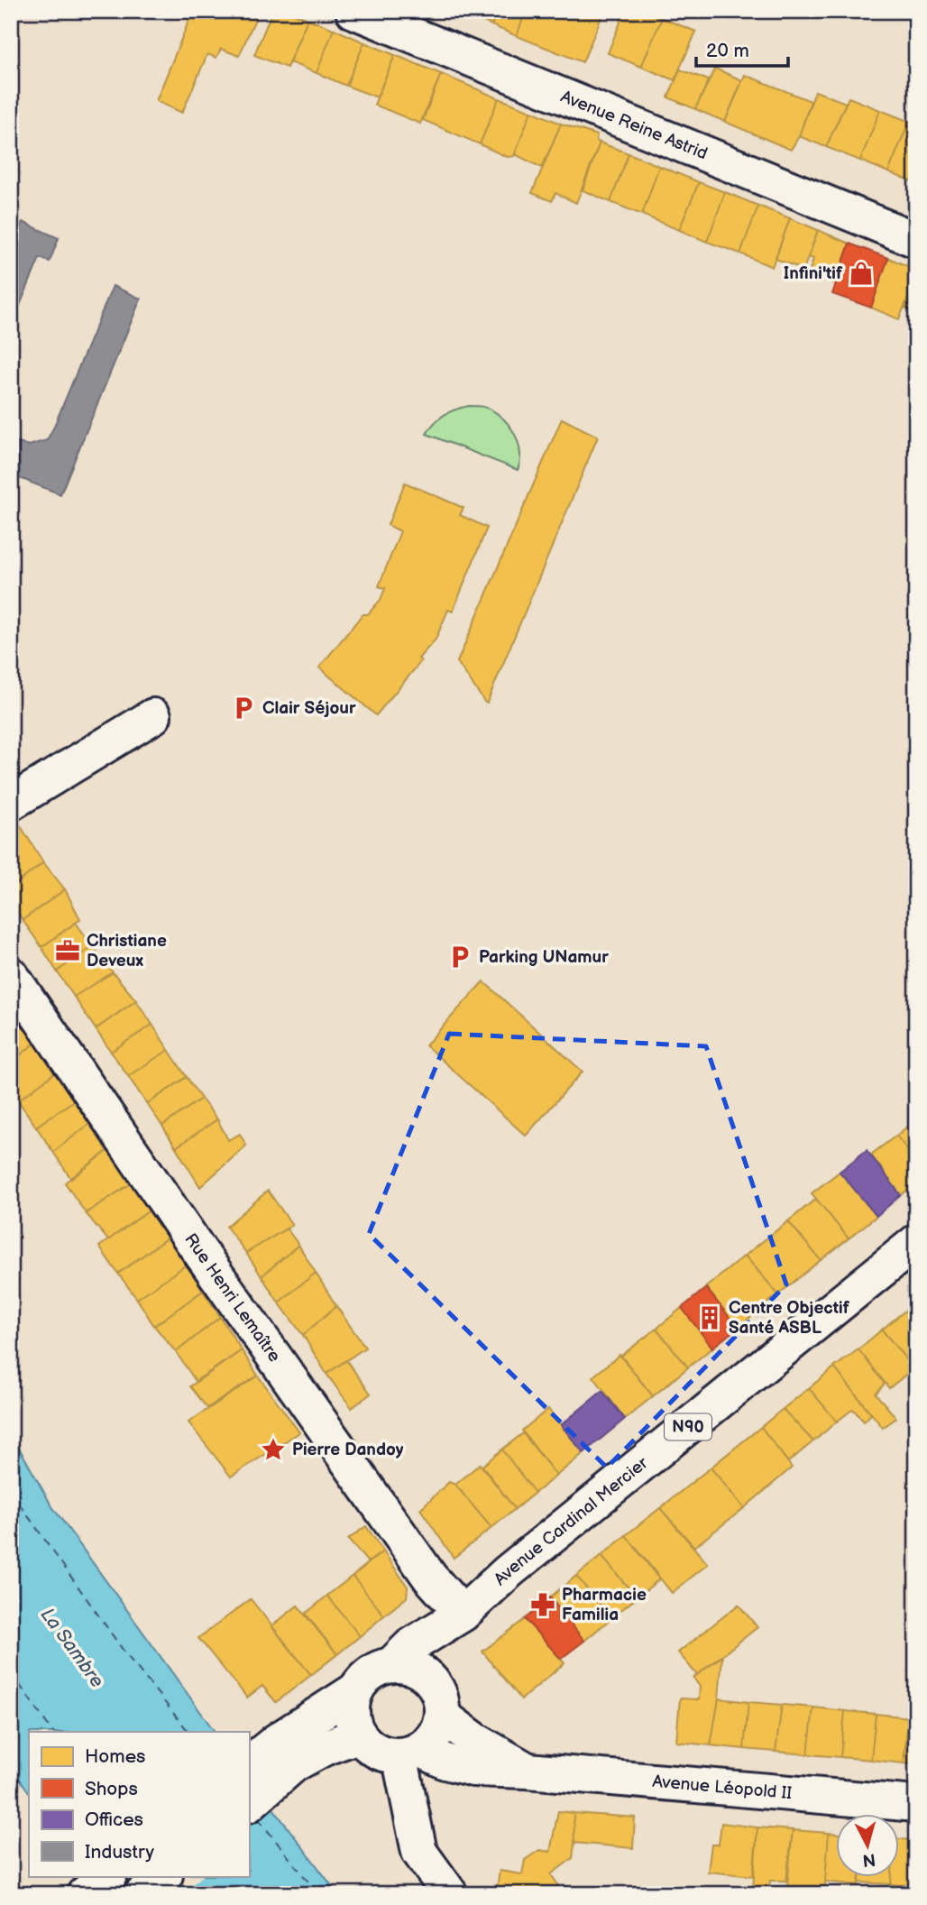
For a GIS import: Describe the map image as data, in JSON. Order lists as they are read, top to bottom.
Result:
{
  "streets": {
    "main road": [
      "Avenue Reine Astrid",
      "Rue Henri Lemaître",
      "N90",
      "Avenue Cardinal Mercier",
      "Avenue Léopold II"
    ]
  },
  "crossings": [
    ["Rue Henri Lemaître", "Avenue Cardinal Mercier"],
    ["N90", "Avenue Cardinal Mercier"],
    ["N90", "Avenue Léopold II"],
    ["Avenue Cardinal Mercier", "Avenue Léopold II"]
  ],
  "water": ["La Sambre"],
  "places": {
    "shop": ["Infini'tif"],
    "parking": ["Clair Séjour", "Parking UNamur"],
    "office": ["Christiane Deveux"],
    "building": ["Centre Objectif Santé ASBL"],
    "place": ["Pierre Dandoy"],
    "pharmacy": ["Pharmacie Familia"]
  },
  "legend": [
    "Homes",
    "Shops",
    "Offices",
    "Industry"
  ],
  "scale_bar": "20 m",
  "north": "bottom"
}
